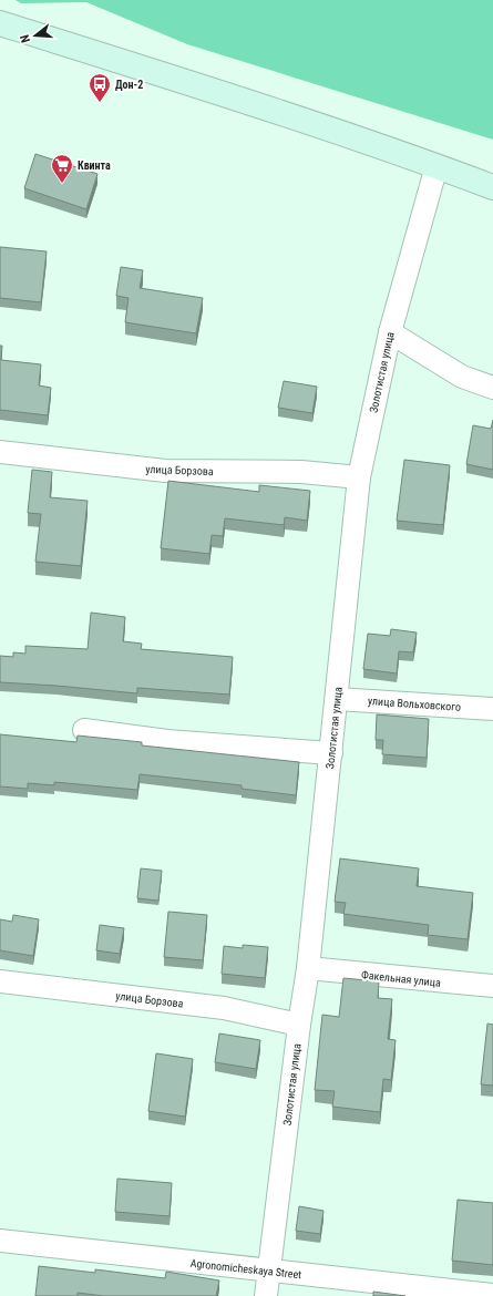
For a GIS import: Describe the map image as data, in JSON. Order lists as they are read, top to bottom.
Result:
{
  "streets": {
    "street": [
      "Золотистая улица",
      "улица Борзова",
      "улица Вольховского",
      "Факельная улица",
      "Agronomicheskaya Street"
    ]
  },
  "crossings": [
    ["Золотистая улица", "улица Борзова"],
    ["Золотистая улица", "улица Вольховского"],
    ["Золотистая улица", "Факельная улица"],
    ["Золотистая улица", "Agronomicheskaya Street"]
  ],
  "places": {
    "bus stop": ["Дон-2"],
    "supermarket": ["Квинта"]
  },
  "north": "left"
}
